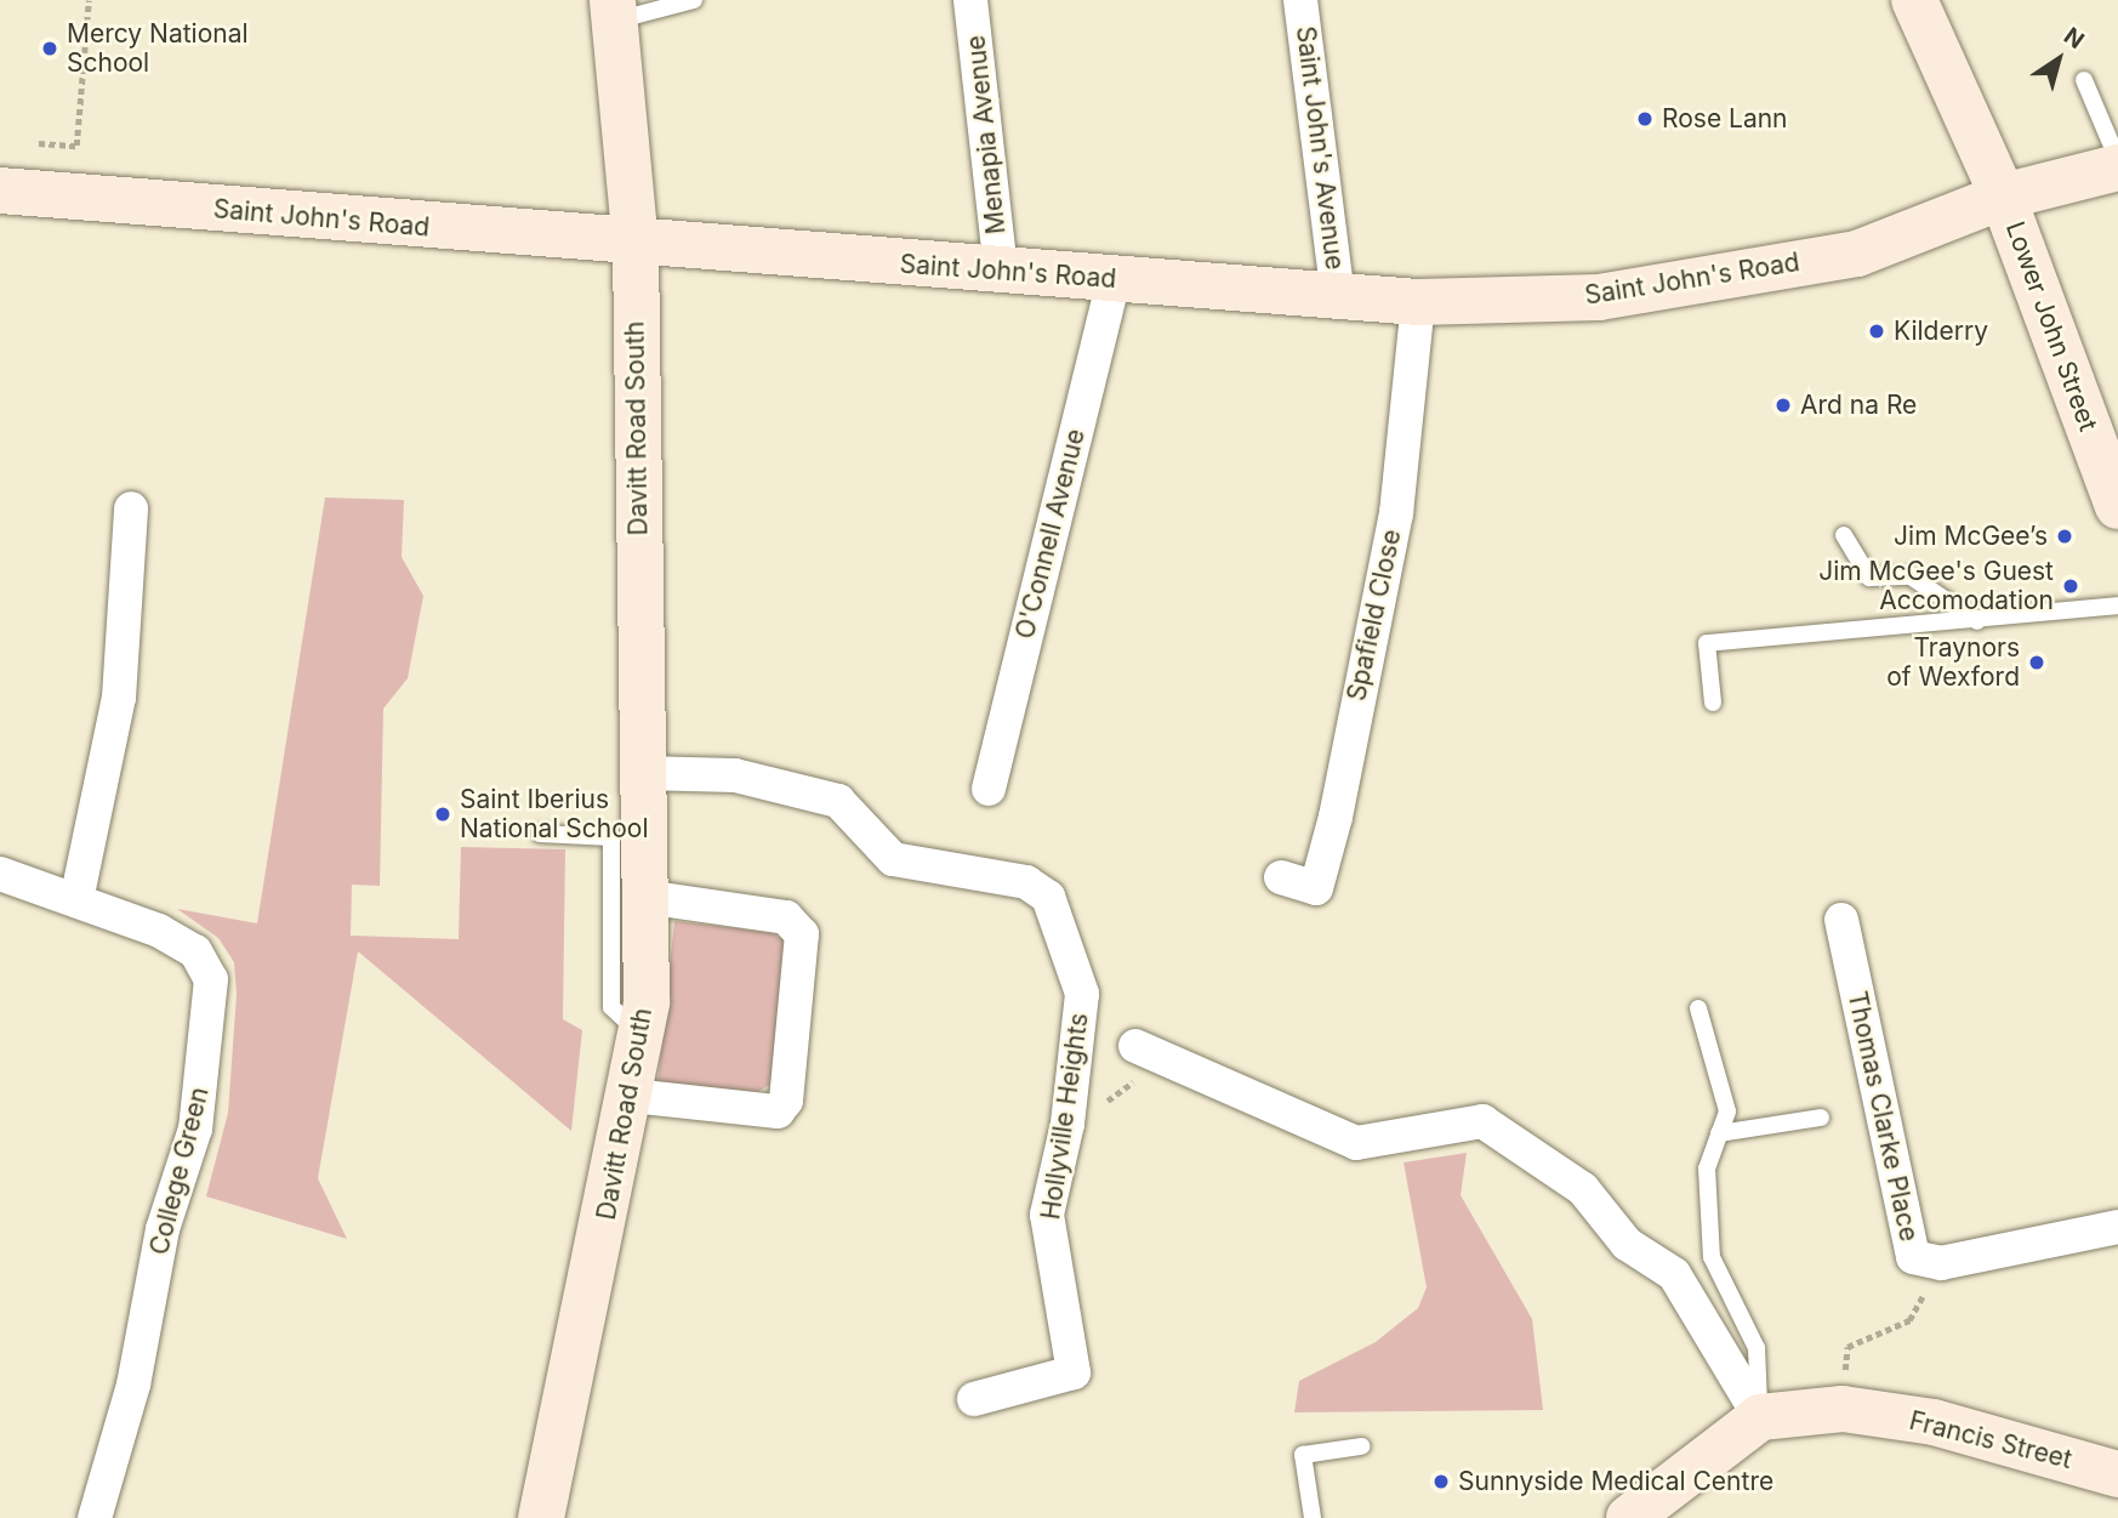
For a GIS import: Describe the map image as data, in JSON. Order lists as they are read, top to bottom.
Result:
{
  "streets": {
    "street": [
      "Menapia Avenue",
      "Saint John's Avenue",
      "Saint John's Road",
      "Lower John Street",
      "Davitt Road South",
      "O'Connell Avenue",
      "Spafield Close",
      "Hollyville Heights",
      "Thomas Clarke Place",
      "College Green",
      "Francis Street"
    ]
  },
  "crossings": [
    ["Menapia Avenue", "Saint John's Road"],
    ["Saint John's Avenue", "Saint John's Road"],
    ["Saint John's Road", "Lower John Street"],
    ["Saint John's Road", "Davitt Road South"],
    ["Saint John's Road", "O'Connell Avenue"],
    ["Saint John's Road", "Spafield Close"],
    ["Davitt Road South", "Hollyville Heights"]
  ],
  "places": [
    "Mercy National School",
    "Rose Lann",
    "Kilderry",
    "Ard na Re",
    "Jim McGee’s",
    "Jim McGee's Guest Accomodation",
    "Traynors of Wexford",
    "Saint Iberius National School",
    "Sunnyside Medical Centre"
  ],
  "north": "top right"
}
